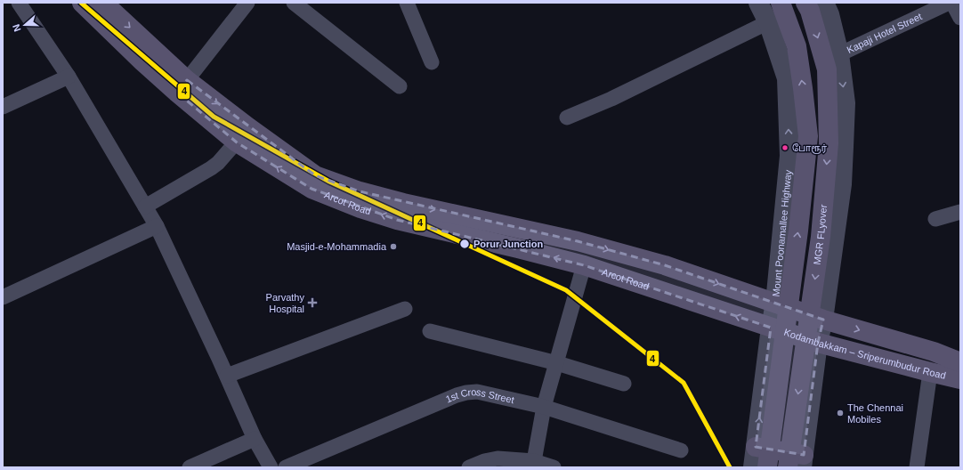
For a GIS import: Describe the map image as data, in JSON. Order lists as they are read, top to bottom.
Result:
{
  "streets": {
    "main road": ["Arcot Road", "MGR FLyover", "Kodambakkam – Sriperumbudur Road"],
    "street": ["Kapaji Hotel Street", "Mount Poonamallee Highway", "1st Cross Street"]
  },
  "crossings": [
    ["Arcot Road", "Mount Poonamallee Highway"],
    ["Arcot Road", "Kodambakkam – Sriperumbudur Road"],
    ["Mount Poonamallee Highway", "Kodambakkam – Sriperumbudur Road"]
  ],
  "places": {
    "other": [
      "போரூர்",
      "Porur Junction",
      "Masjid-e-Mohammadia",
      "The Chennai Mobiles"
    ],
    "health": ["Parvathy Hospital"]
  },
  "lines": ["transit line 4"],
  "north": "left"
}
